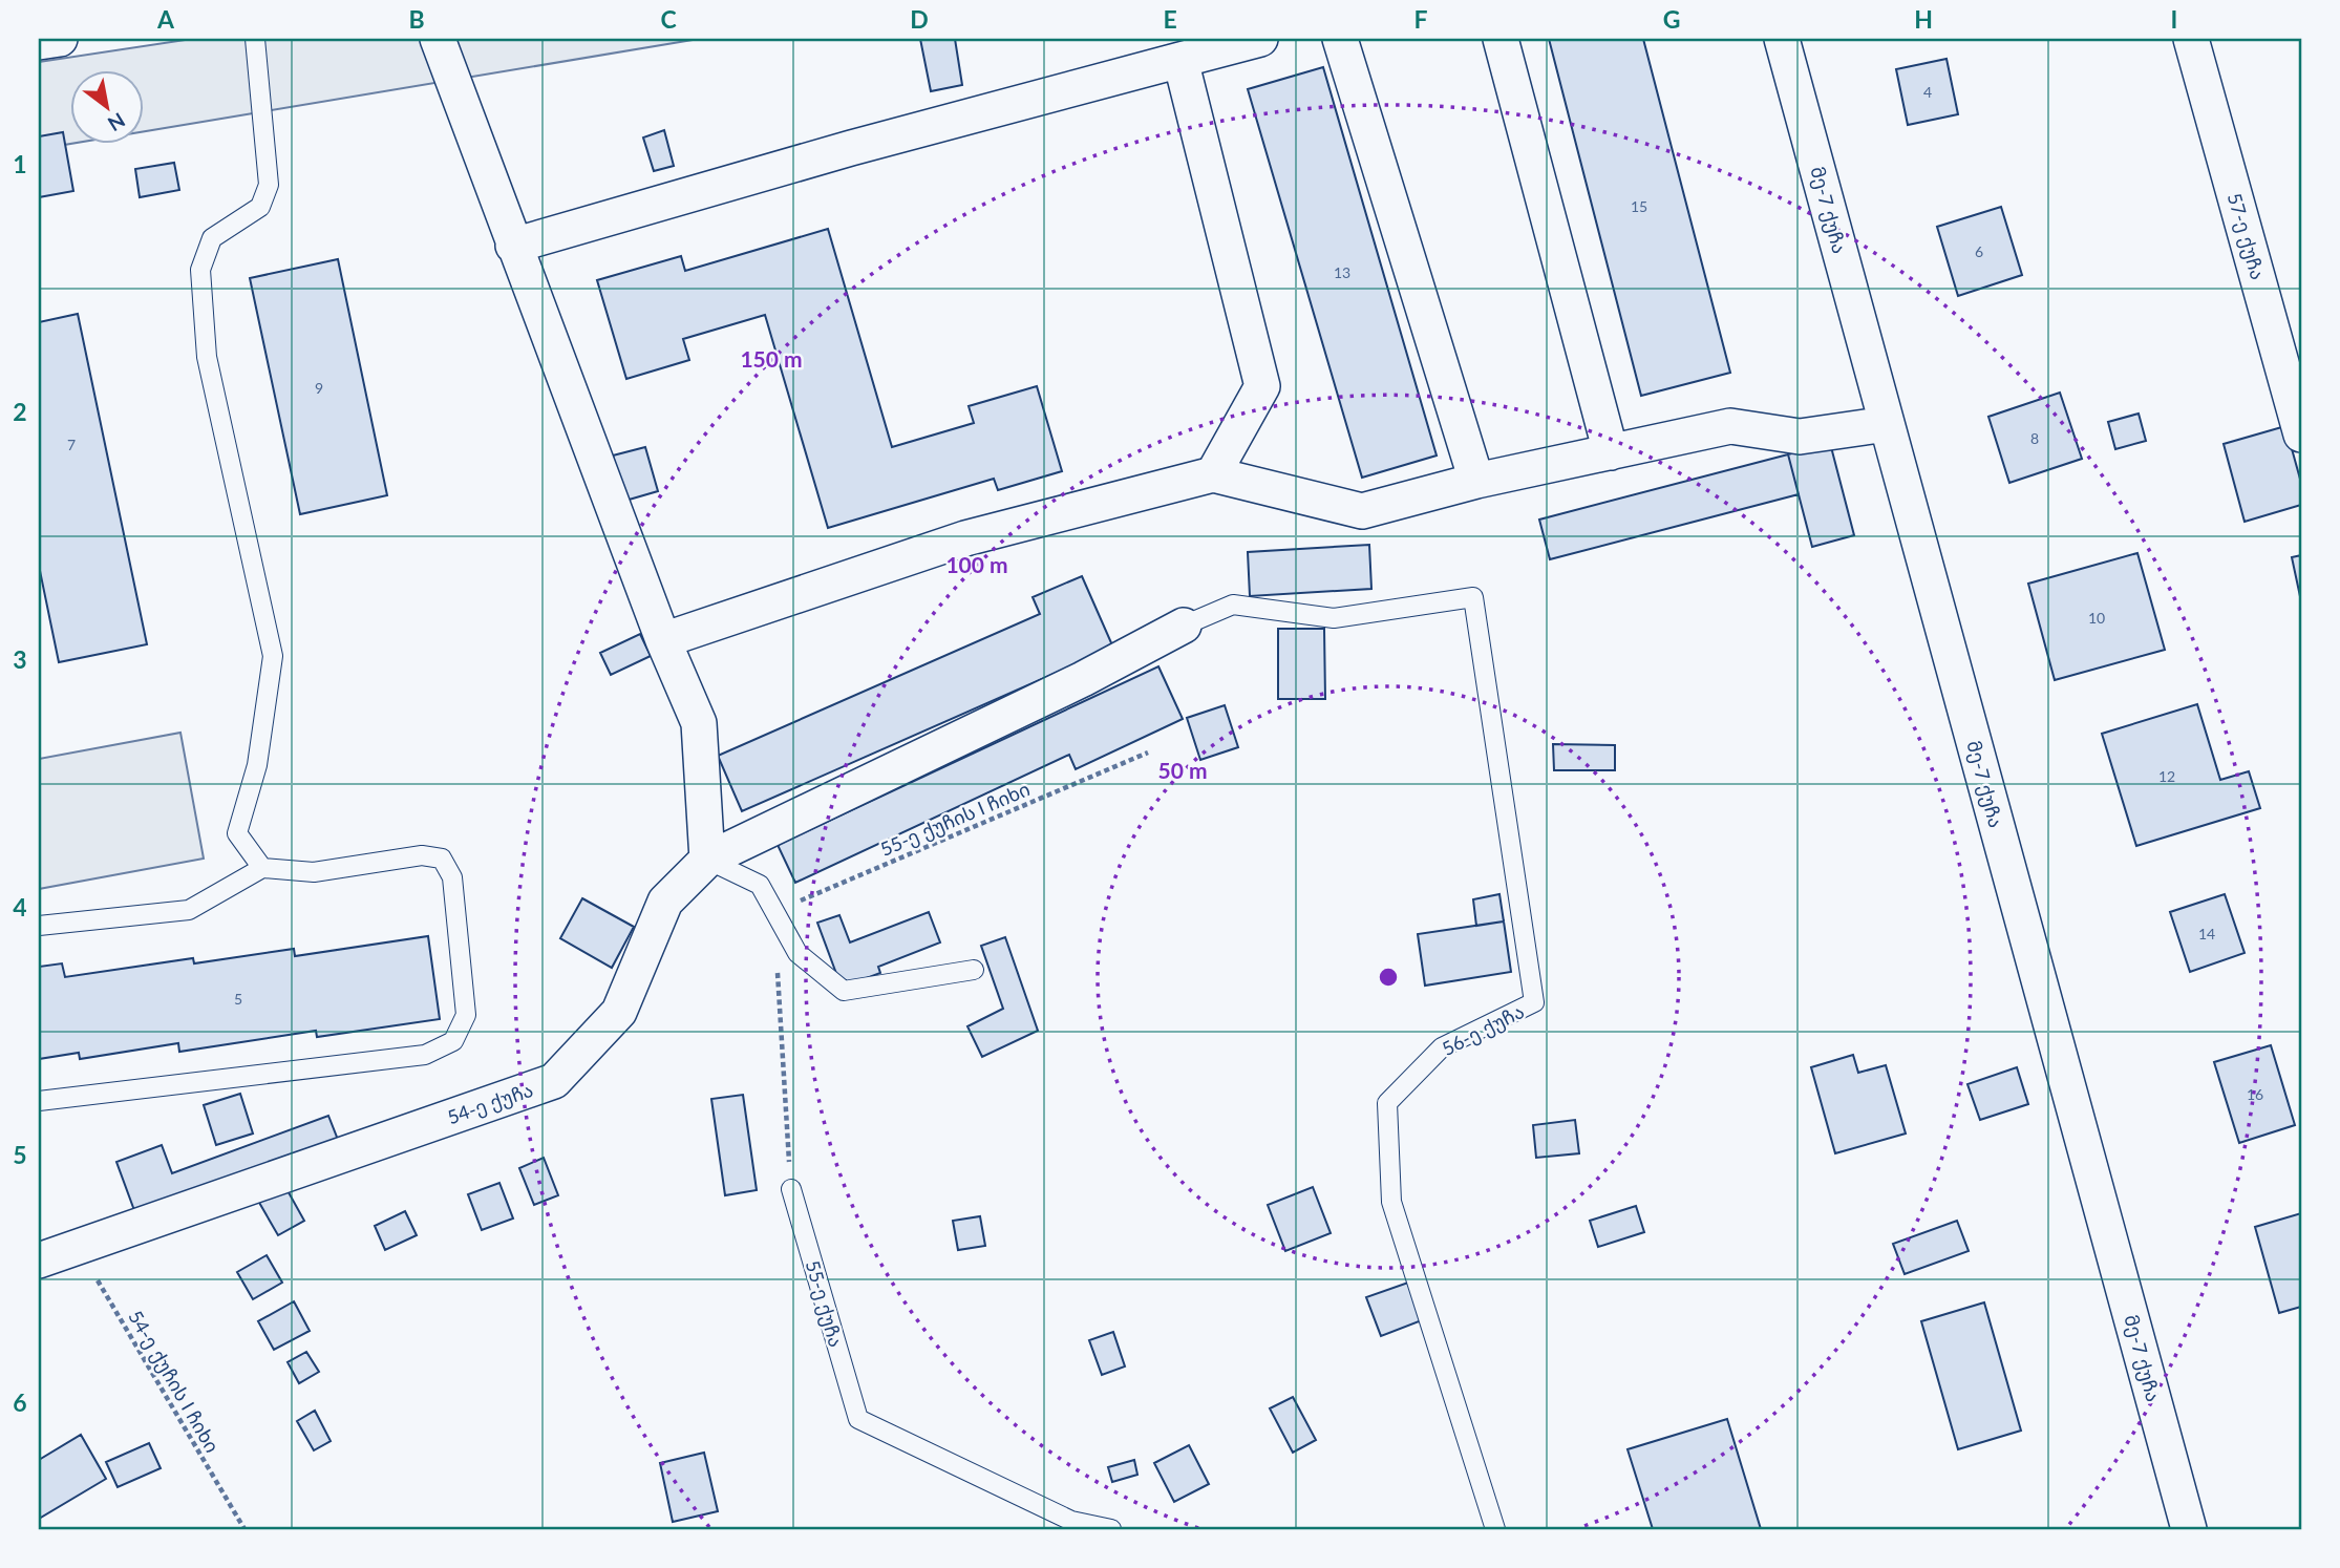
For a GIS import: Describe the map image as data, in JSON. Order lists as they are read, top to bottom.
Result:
{
  "streets": {
    "street": ["მე-7 ქუჩა", "57-ე ქუჩა", "54-ე ქუჩა"],
    "lane": ["56-ე ქუჩა", "55-ე ქუჩა"],
    "path": ["55-ე ქუჩის I ჩიხი", "54-ე ქუჩის I ჩიხი"]
  },
  "crossings": [
    ["56-ე ქუჩა", "54-ე ქუჩა"],
    ["54-ე ქუჩა", "54-ე ქუჩის I ჩიხი"]
  ],
  "house_numbers": [
    "4",
    "15",
    "6",
    "13",
    "9",
    "8",
    "7",
    "10",
    "12",
    "14",
    "5",
    "16"
  ],
  "north": "bottom right",
  "grid": {
    "columns": [
      "A",
      "B",
      "C",
      "D",
      "E",
      "F",
      "G",
      "H",
      "I"
    ],
    "rows": [
      "1",
      "2",
      "3",
      "4",
      "5",
      "6"
    ]
  },
  "rings": ["150 m", "100 m", "50 m"]
}
